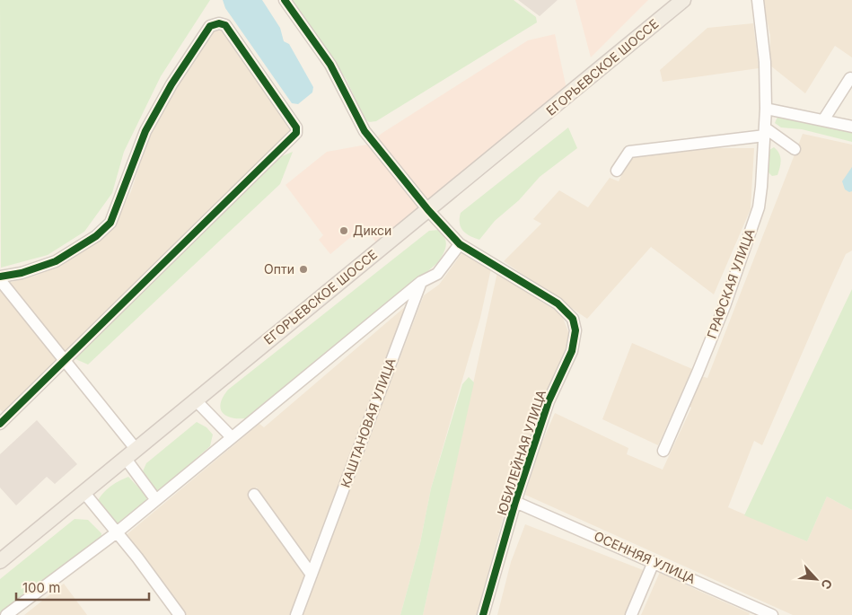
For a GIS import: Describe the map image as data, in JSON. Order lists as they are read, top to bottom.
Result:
{
  "streets": {
    "main road": ["ЕГОРЬЕВСКОЕ ШОССЕ"],
    "street": [
      "ГРАФСКАЯ УЛИЦА",
      "КАШТАНОВАЯ УЛИЦА",
      "ЮБИЛЕЙНАЯ УЛИЦА",
      "ОСЕННЯЯ УЛИЦА"
    ]
  },
  "crossings": [
    ["ЕГОРЬЕВСКОЕ ШОССЕ", "ЮБИЛЕЙНАЯ УЛИЦА"],
    ["ЮБИЛЕЙНАЯ УЛИЦА", "ОСЕННЯЯ УЛИЦА"]
  ],
  "places": ["Дикси", "Опти"],
  "scale_bar": "100 m",
  "north": "bottom right"
}
